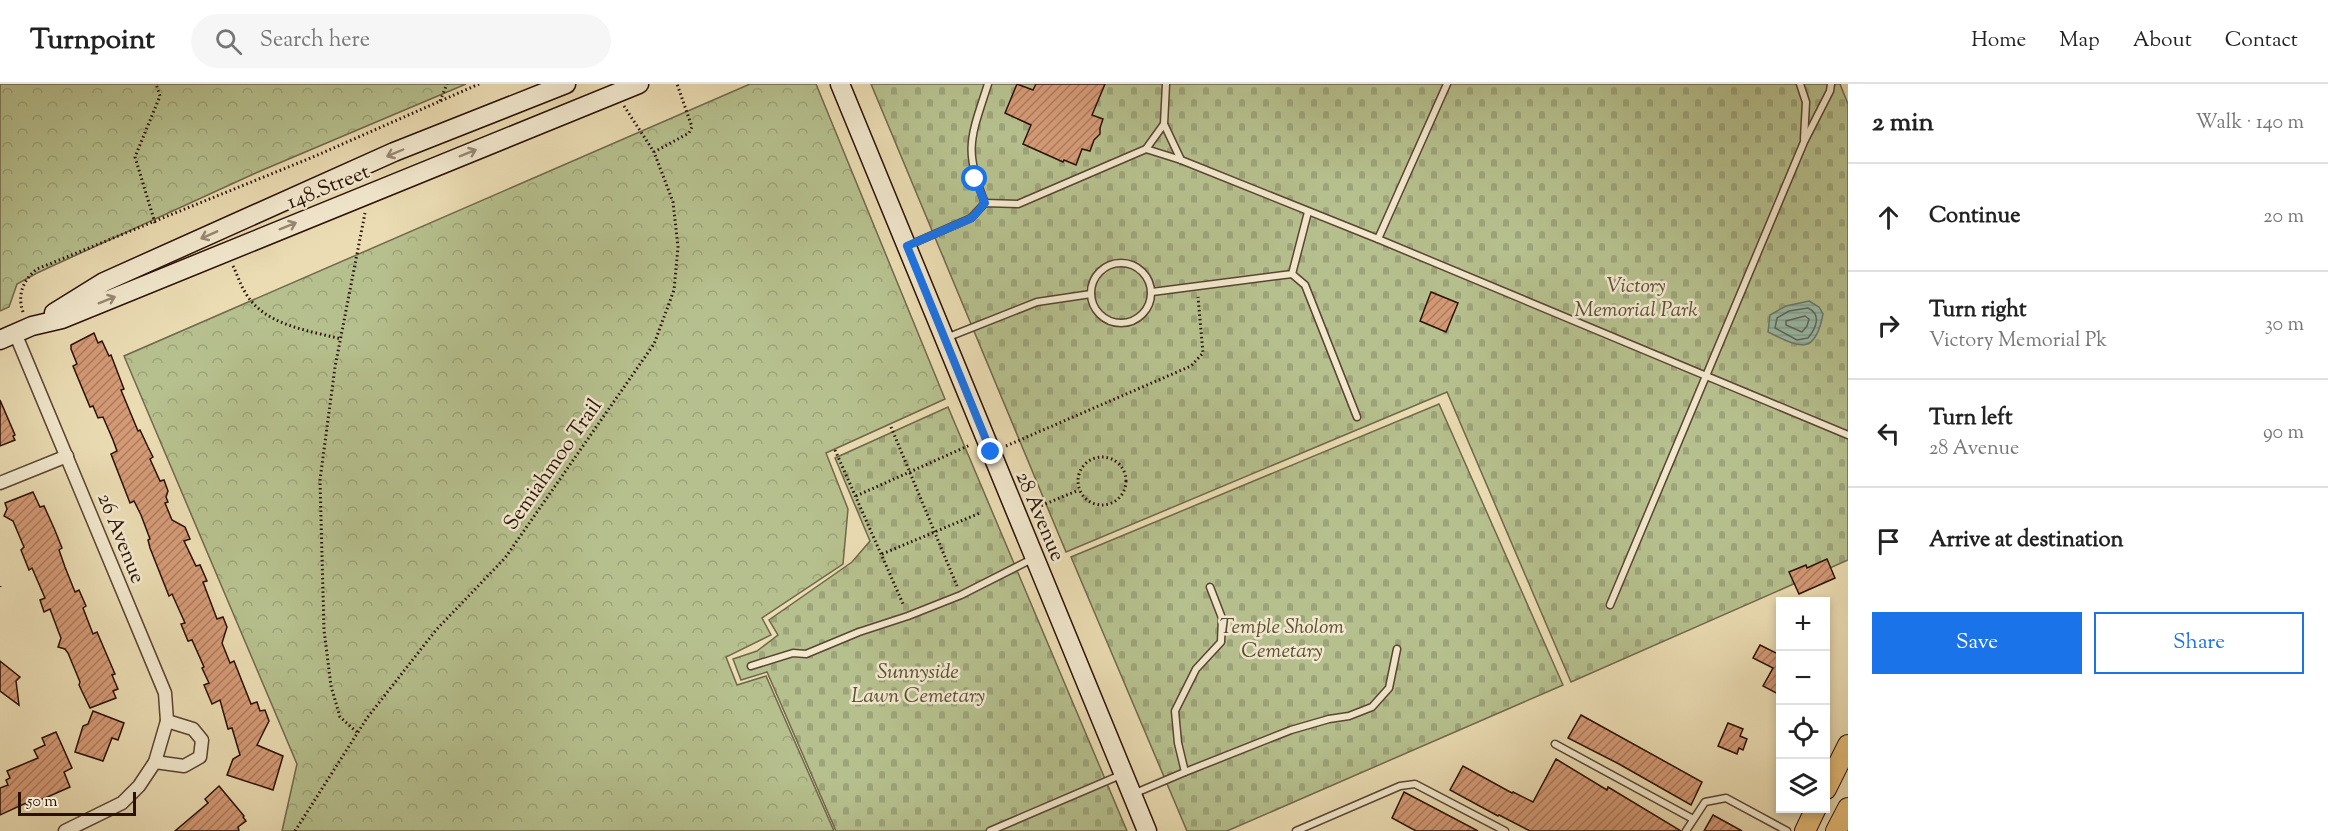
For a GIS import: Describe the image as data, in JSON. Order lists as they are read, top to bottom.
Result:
{
  "streets": {
    "main road": ["148 Street", "28 Avenue"],
    "street": ["26 Avenue"],
    "path": ["Semiahmoo Trail"]
  },
  "crossings": [
    ["148 Street", "Semiahmoo Trail"],
    ["148 Street", "26 Avenue"]
  ],
  "parks": ["Victory Memorial Park", "Temple Sholom Cemetary", "Sunnyside Lawn Cemetary"],
  "scale_bar": "50 m",
  "page": {
    "header": "Turnpoint",
    "search": "Search here",
    "nav": [
      "Home",
      "Map",
      "About",
      "Contact"
    ],
    "heading": ["2 min", "Walk · 140 m"],
    "list": [
      ["Continue", "20 m"],
      ["Turn right", "Victory Memorial Pk", "30 m"],
      ["Turn left", "28 Avenue", "90 m"],
      "Arrive at destination"
    ],
    "buttons": ["Save", "Share"],
    "map_buttons": ["+", "−"],
    "scale": "50 m"
  }
}
